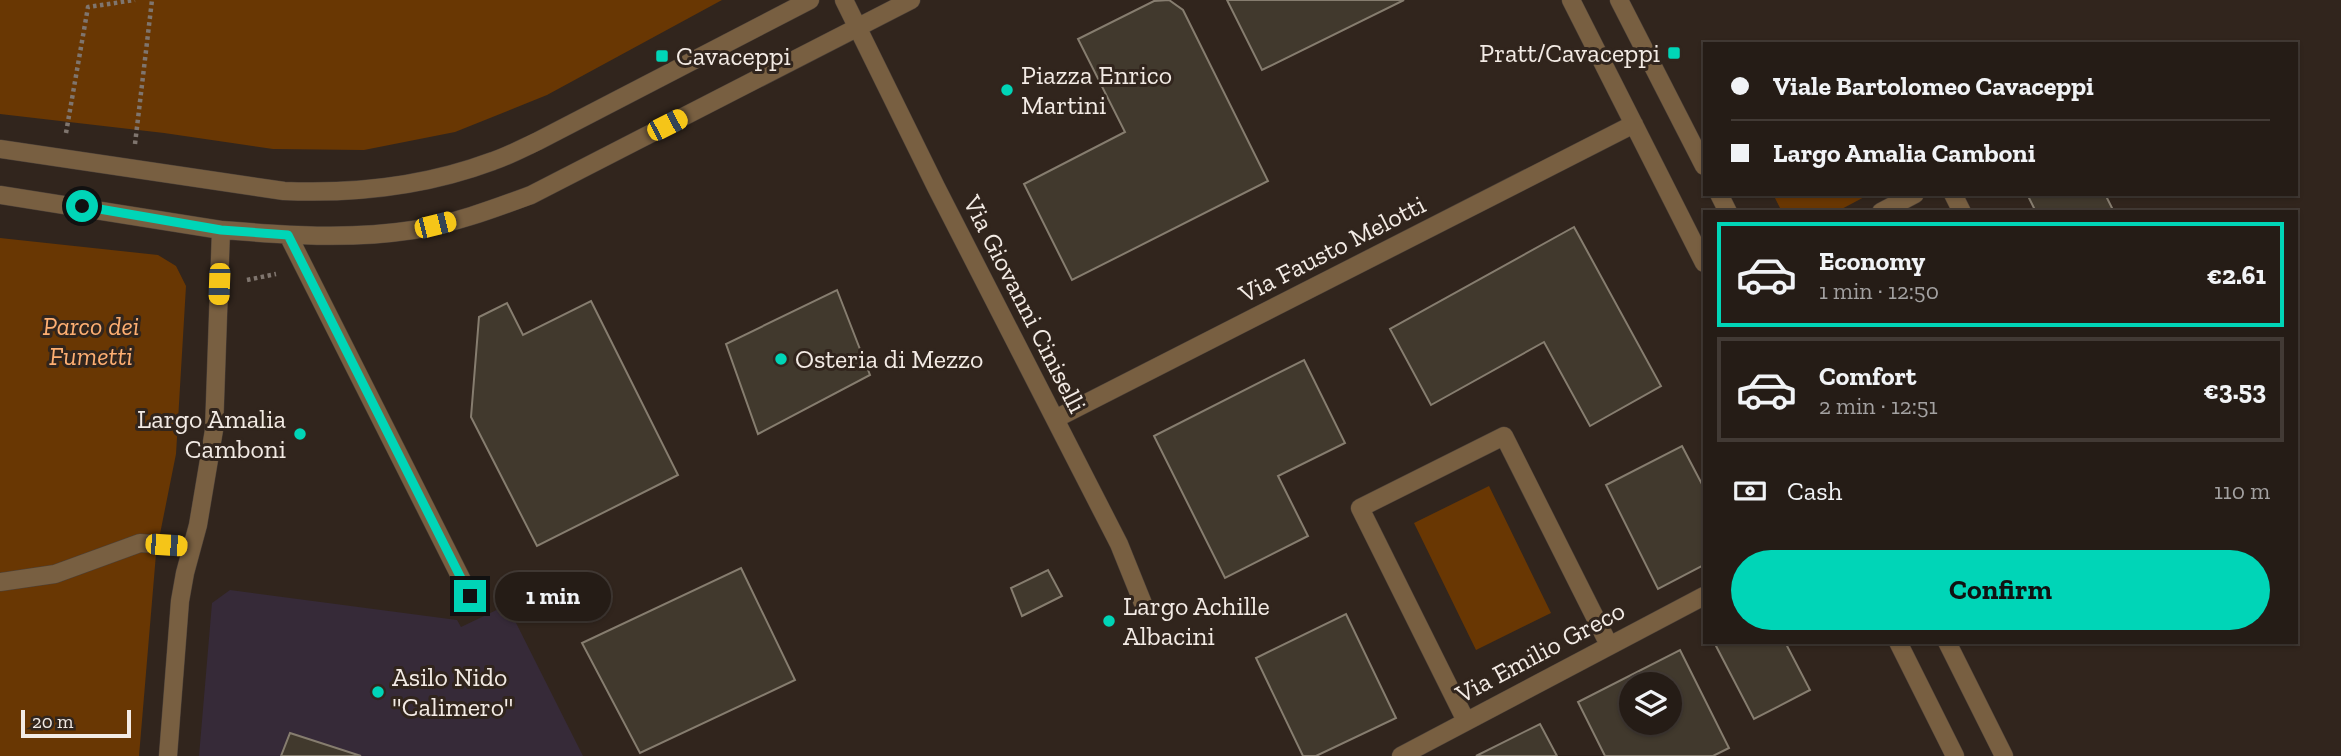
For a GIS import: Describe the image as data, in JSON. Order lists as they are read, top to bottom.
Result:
{
  "streets": {
    "street": ["Via Fausto Melotti", "Via Giovanni Ciniselli", "Via Emilio Greco"]
  },
  "crossings": [
    ["Via Fausto Melotti", "Via Giovanni Ciniselli"]
  ],
  "parks": ["Parco dei Fumetti"],
  "places": {
    "transit": ["Pratt/Cavaceppi", "Cavaceppi"],
    "other": [
      "Piazza Enrico Martini",
      "Osteria di Mezzo",
      "Largo Amalia Camboni",
      "Largo Achille Albacini",
      "Asilo Nido \"Calimero\""
    ]
  },
  "scale_bar": "20 m",
  "page": {
    "banner": ["Viale Bartolomeo Cavaceppi", "Largo Amalia Camboni"],
    "list": [
      {
        "name": "Economy",
        "note": "1 min · 12:50",
        "value": "€2.61"
      },
      {
        "name": "Comfort",
        "note": "2 min · 12:51",
        "value": "€3.53"
      }
    ],
    "pay": ["Cash", "110 m"],
    "buttons": "Confirm",
    "bubble": "1 min",
    "scale": "20 m"
  }
}
